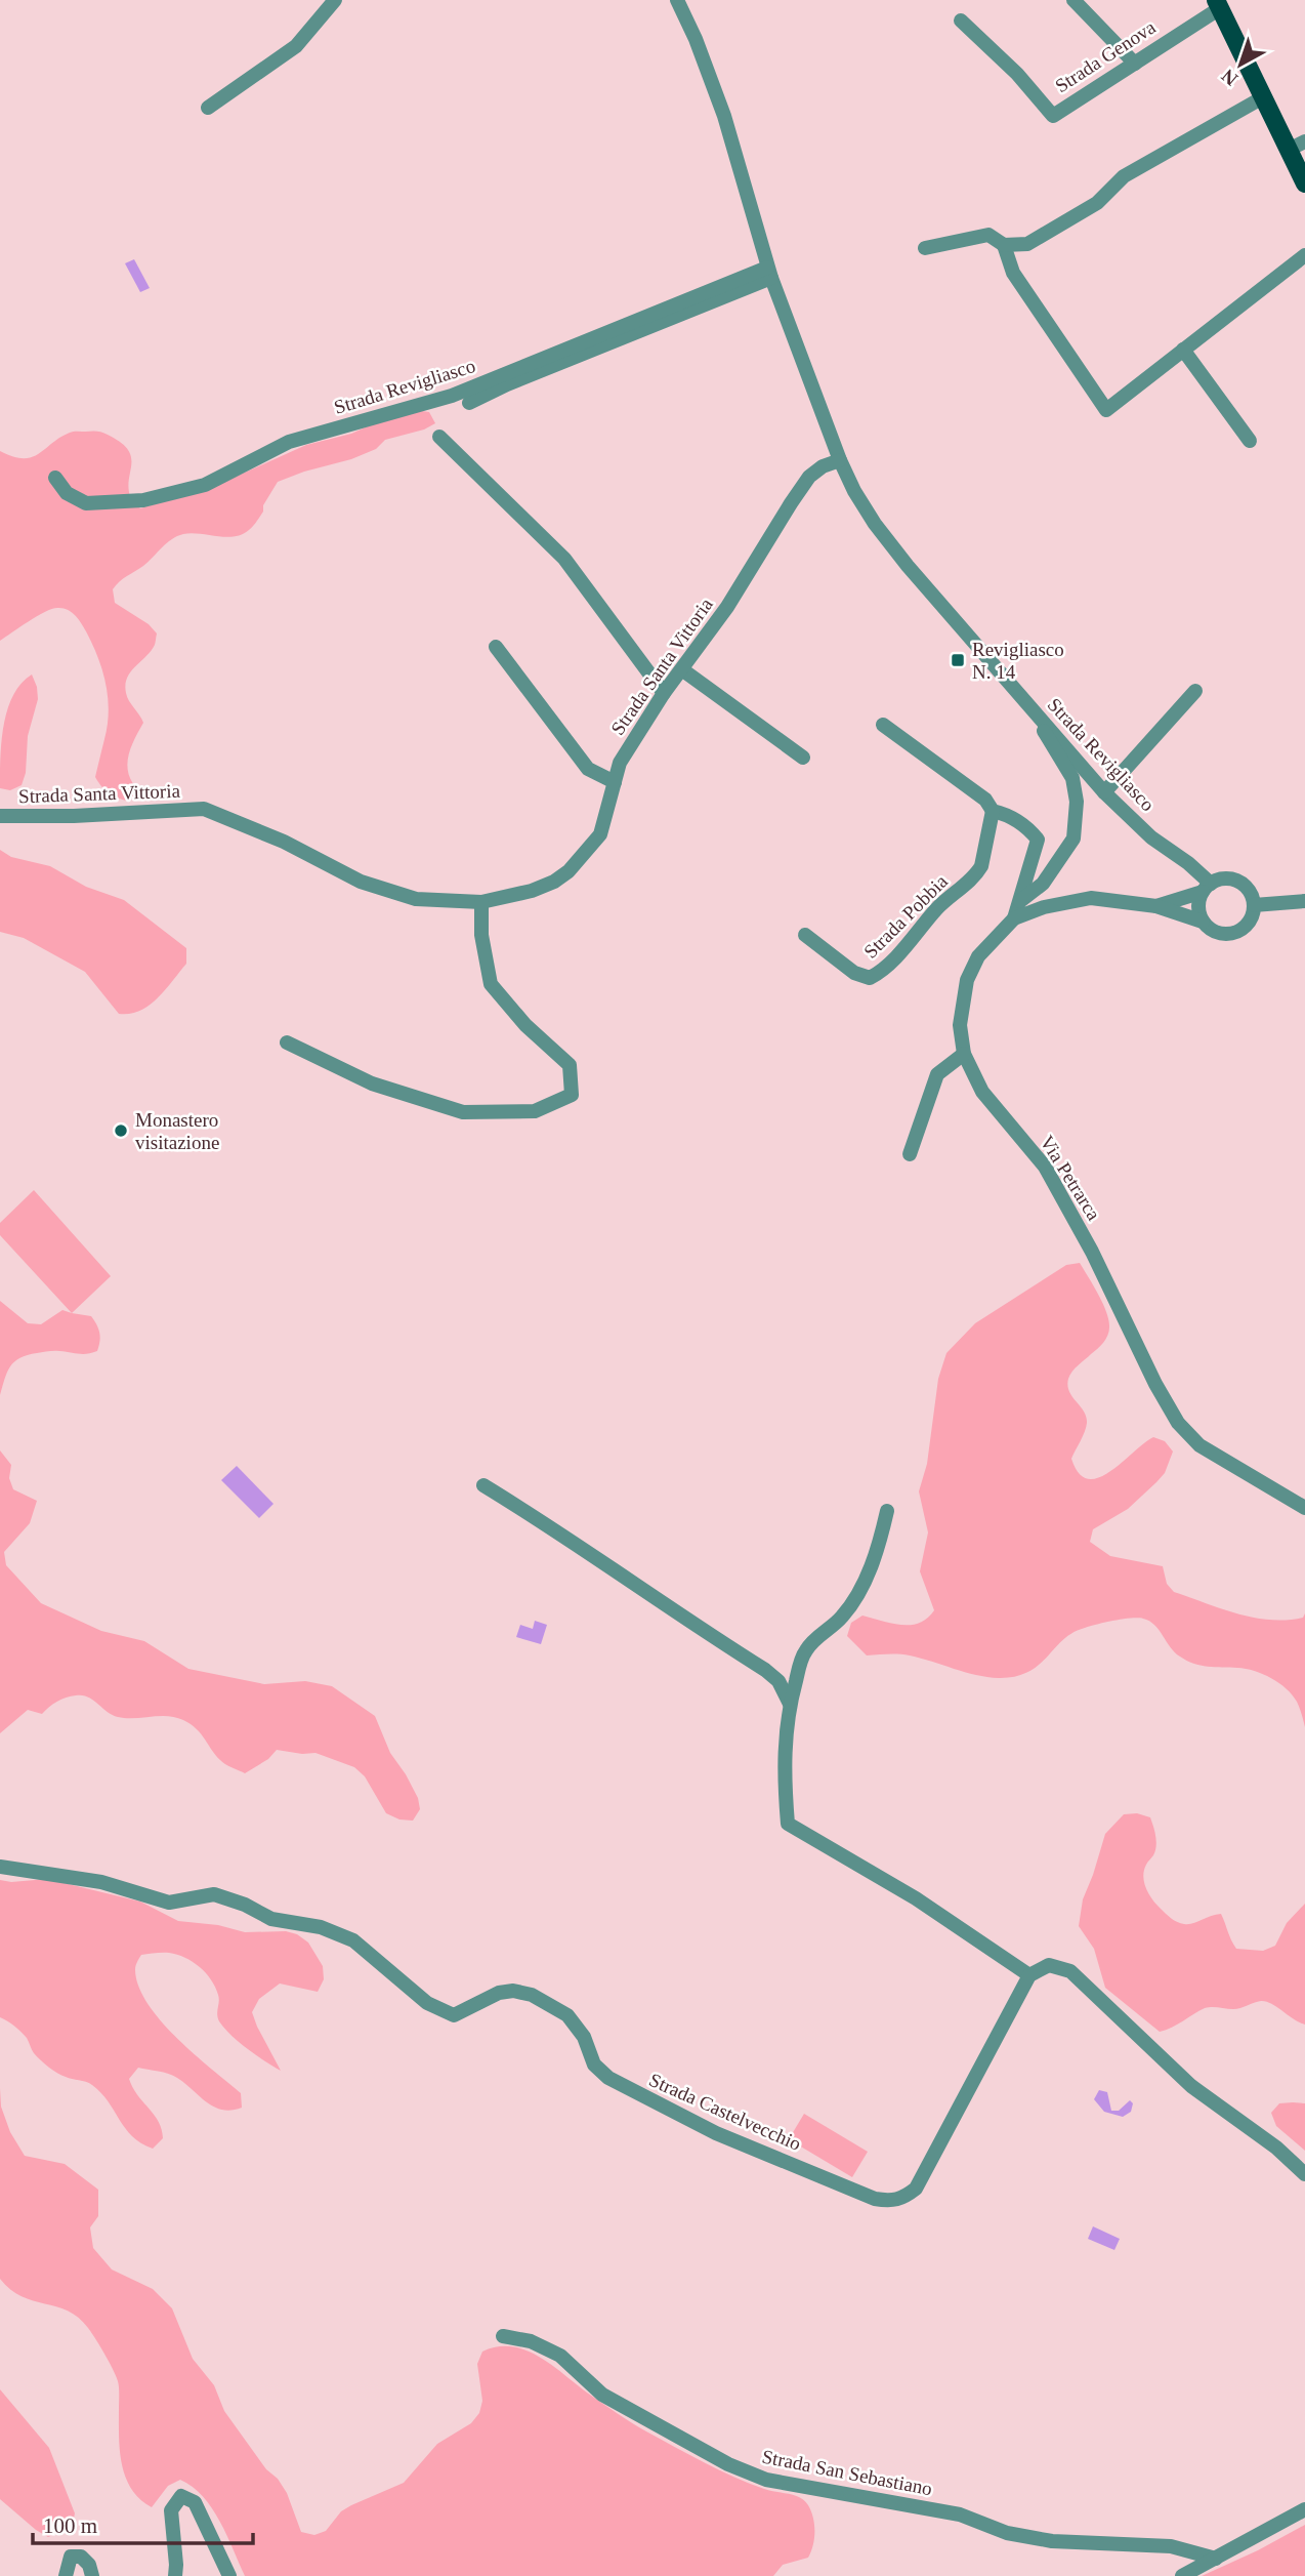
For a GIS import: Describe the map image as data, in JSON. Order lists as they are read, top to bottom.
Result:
{
  "streets": {
    "main road": ["Strada Genova"],
    "street": [
      "Strada Revigliasco",
      "Strada Santa Vittoria",
      "Strada Pobbia",
      "Via Petrarca",
      "Strada Castelvecchio",
      "Strada San Sebastiano"
    ]
  },
  "crossings": [
    ["Strada Revigliasco", "Strada Santa Vittoria"],
    ["Strada Revigliasco", "Via Petrarca"]
  ],
  "places": {
    "transit": ["Revigliasco N. 14"],
    "other": ["Monastero visitazione"]
  },
  "scale_bar": "100 m",
  "north": "bottom left"
}
